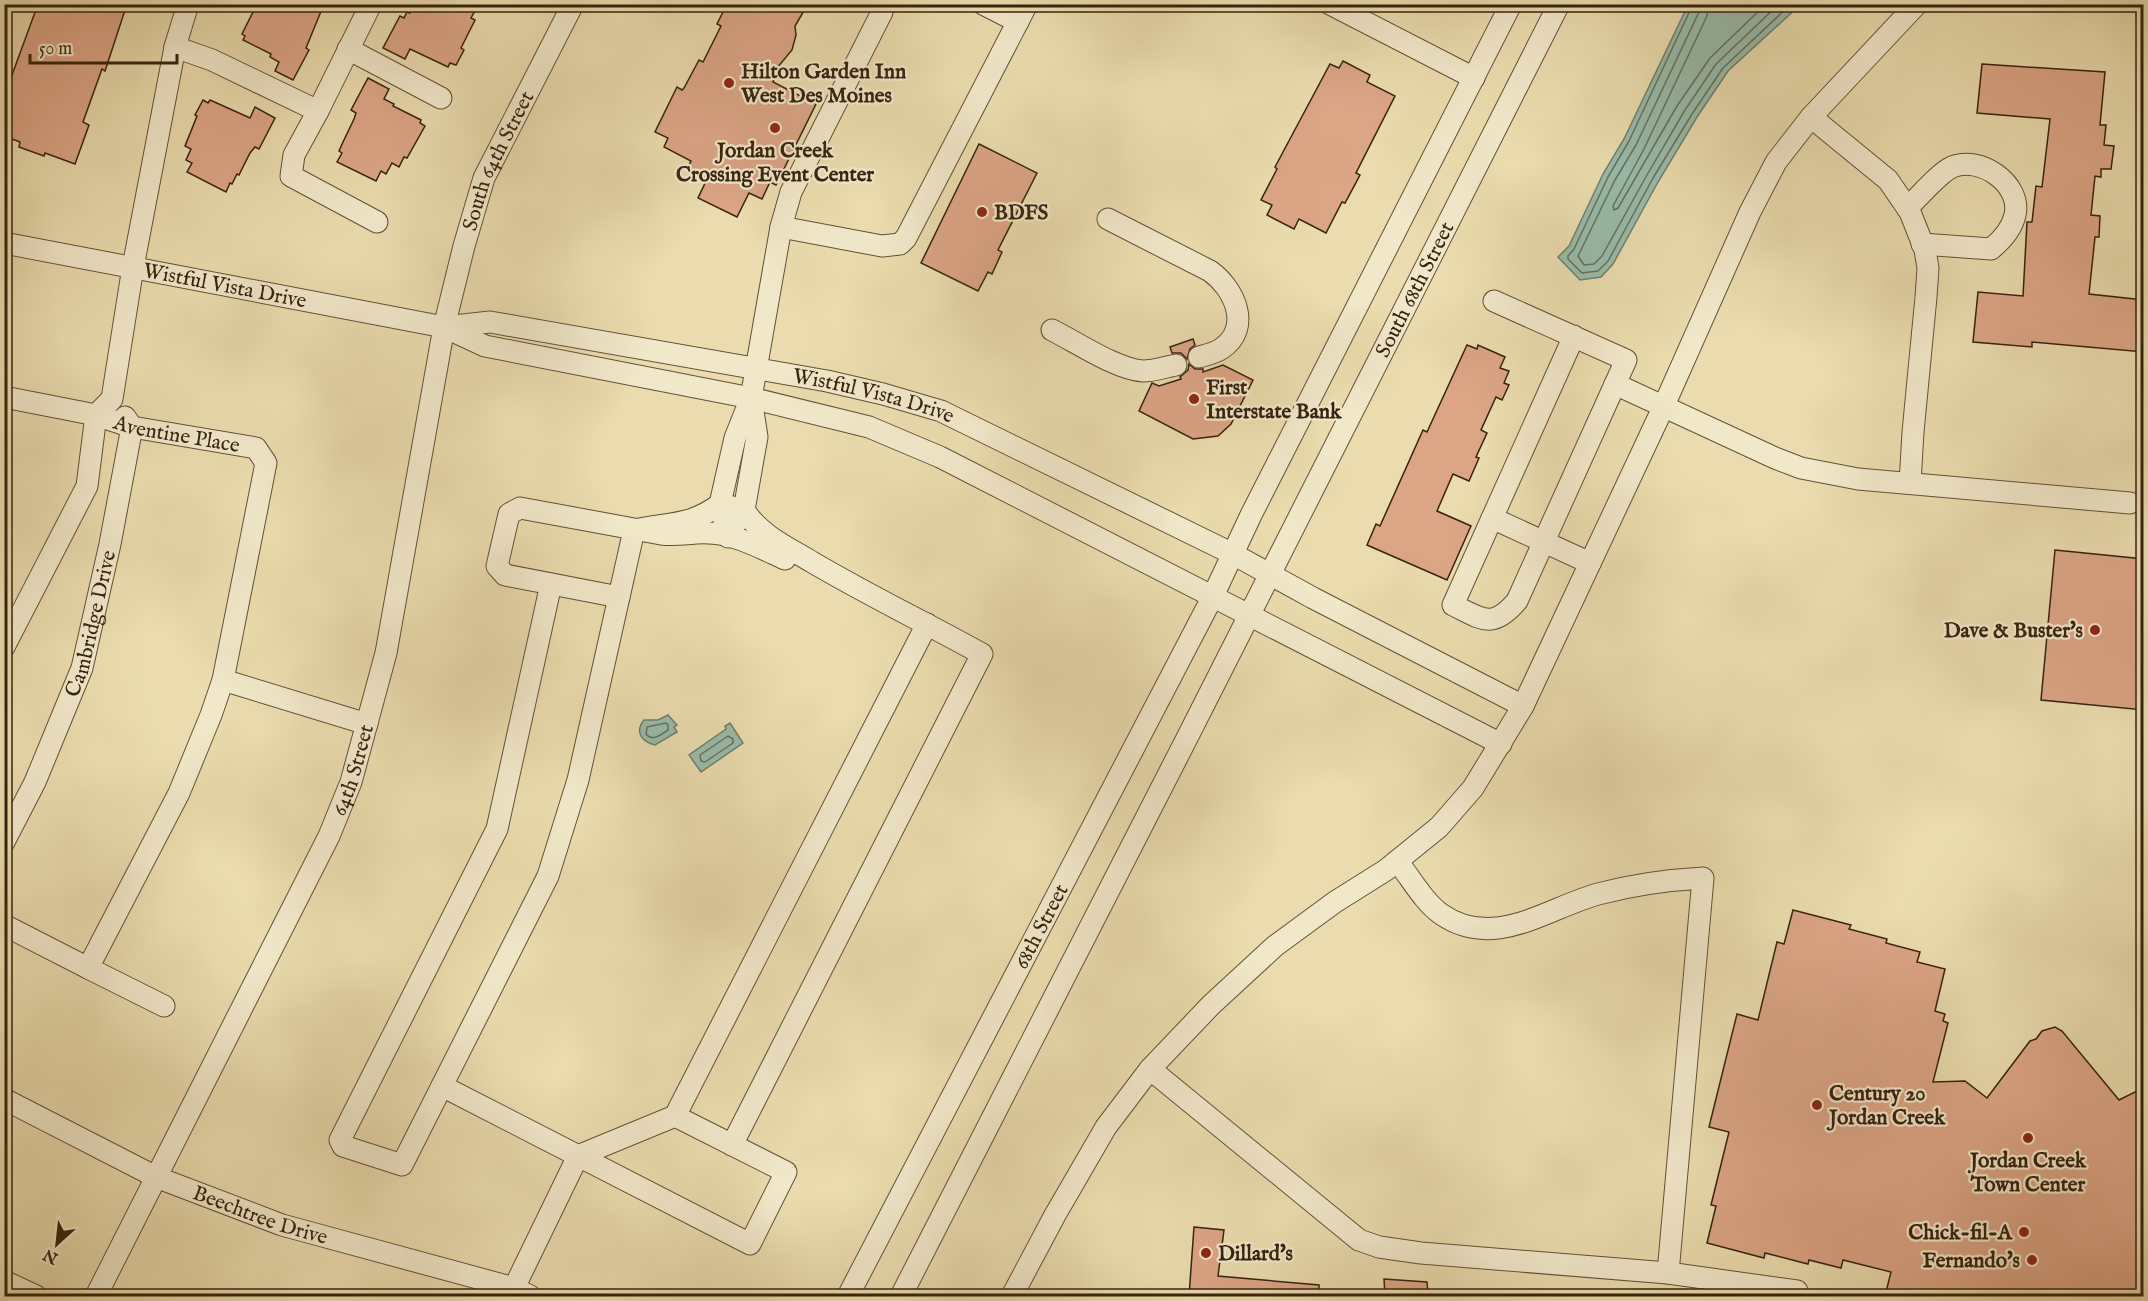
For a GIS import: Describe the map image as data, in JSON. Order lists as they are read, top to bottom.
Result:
{
  "streets": {
    "street": [
      "South 64th Street",
      "Wistful Vista Drive",
      "South 68th Street",
      "Aventine Place",
      "Cambridge Drive",
      "64th Street",
      "68th Street",
      "Beechtree Drive"
    ]
  },
  "crossings": [
    ["South 64th Street", "Wistful Vista Drive"],
    ["South 64th Street", "64th Street"],
    ["Wistful Vista Drive", "South 68th Street"],
    ["Wistful Vista Drive", "64th Street"],
    ["Wistful Vista Drive", "68th Street"],
    ["South 68th Street", "68th Street"],
    ["Aventine Place", "Cambridge Drive"],
    ["64th Street", "Beechtree Drive"]
  ],
  "places": [
    "Hilton Garden Inn West Des Moines",
    "Jordan Creek Crossing Event Center",
    "BDFS",
    "First Interstate Bank",
    "Dave & Buster's",
    "Century 20 Jordan Creek",
    "Jordan Creek Town Center",
    "Chick-fil-A",
    "Dillard's",
    "Fernando's"
  ],
  "scale_bar": "50 m",
  "north": "bottom left"
}
